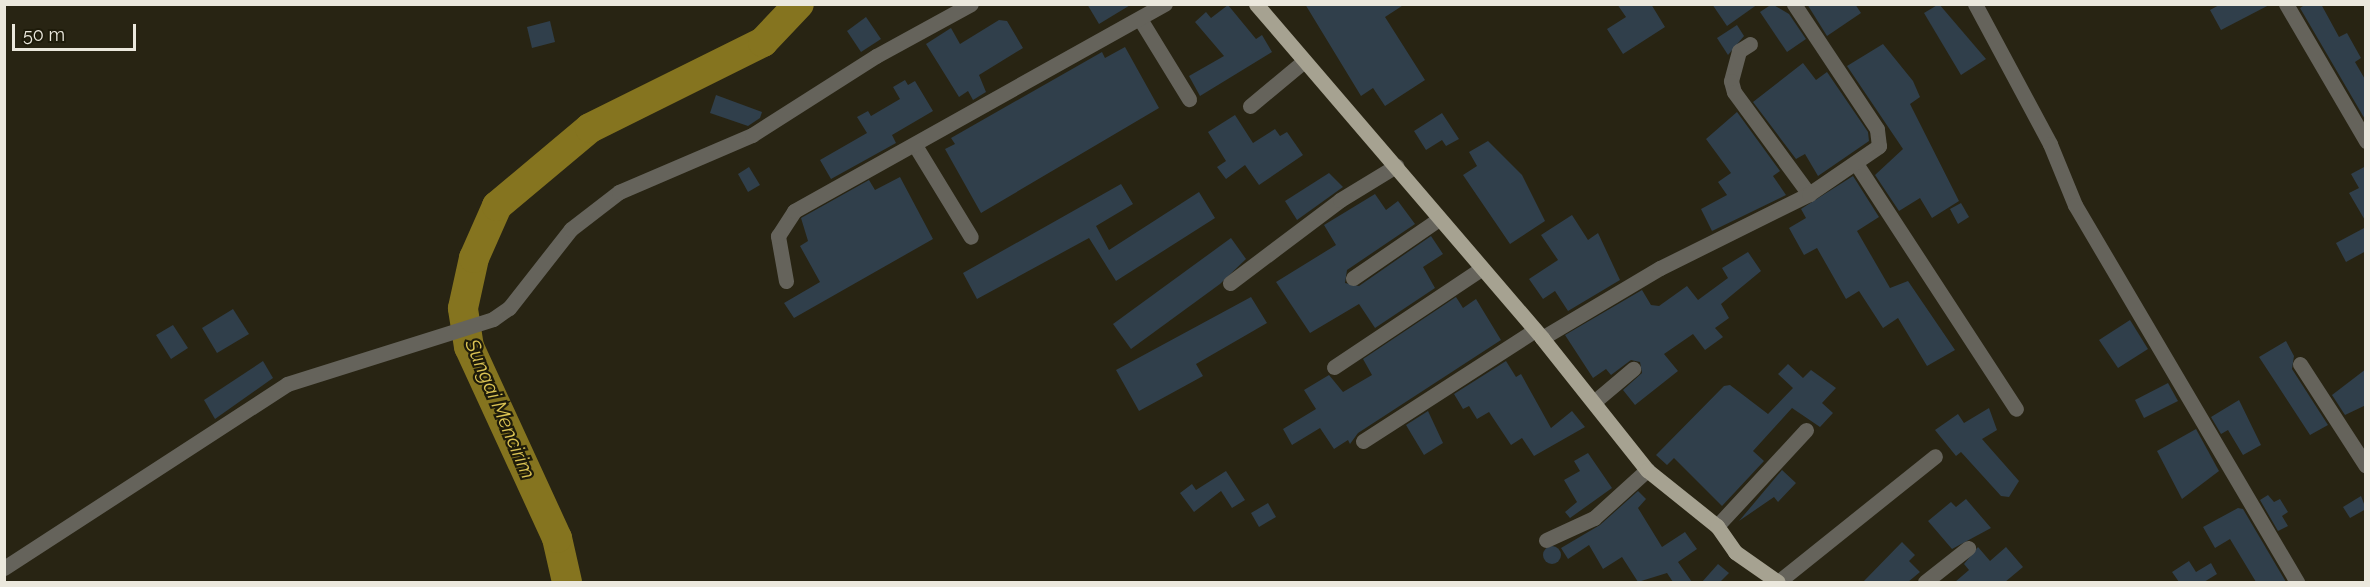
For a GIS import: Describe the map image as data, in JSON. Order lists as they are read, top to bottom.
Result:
{
  "water": ["Sungai Mencirim"],
  "scale_bar": "50 m"
}
